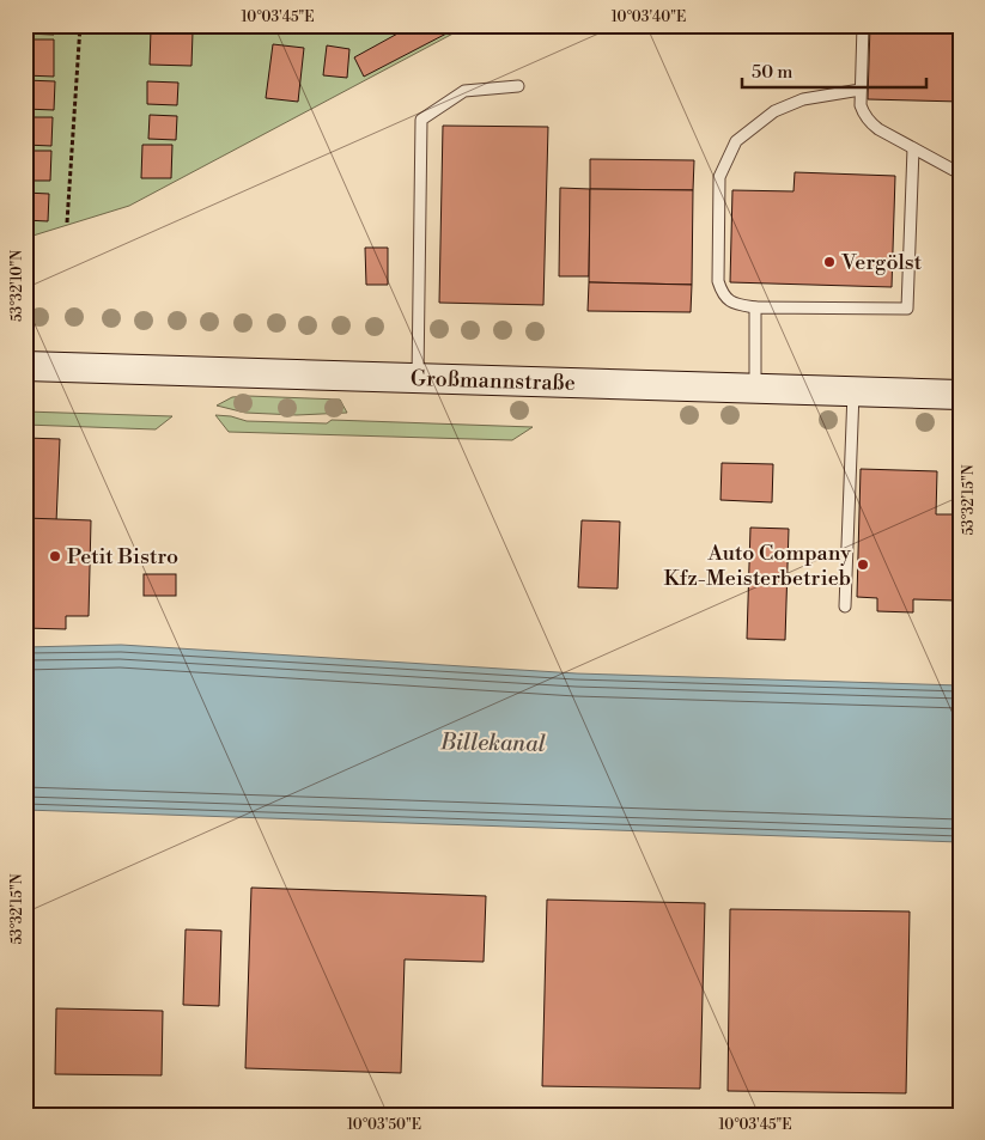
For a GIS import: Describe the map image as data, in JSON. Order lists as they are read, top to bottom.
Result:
{
  "streets": {
    "main road": ["Großmannstraße"]
  },
  "water": ["Billekanal"],
  "places": ["Vergölst", "Petit Bistro", "Auto Company Kfz-Meisterbetrieb"],
  "scale_bar": "50 m",
  "coordinates": [
    "10°03'45\"E",
    "10°03'40\"E",
    "53°32'10\"N",
    "53°32'15\"N",
    "10°03'50\"E"
  ]
}
